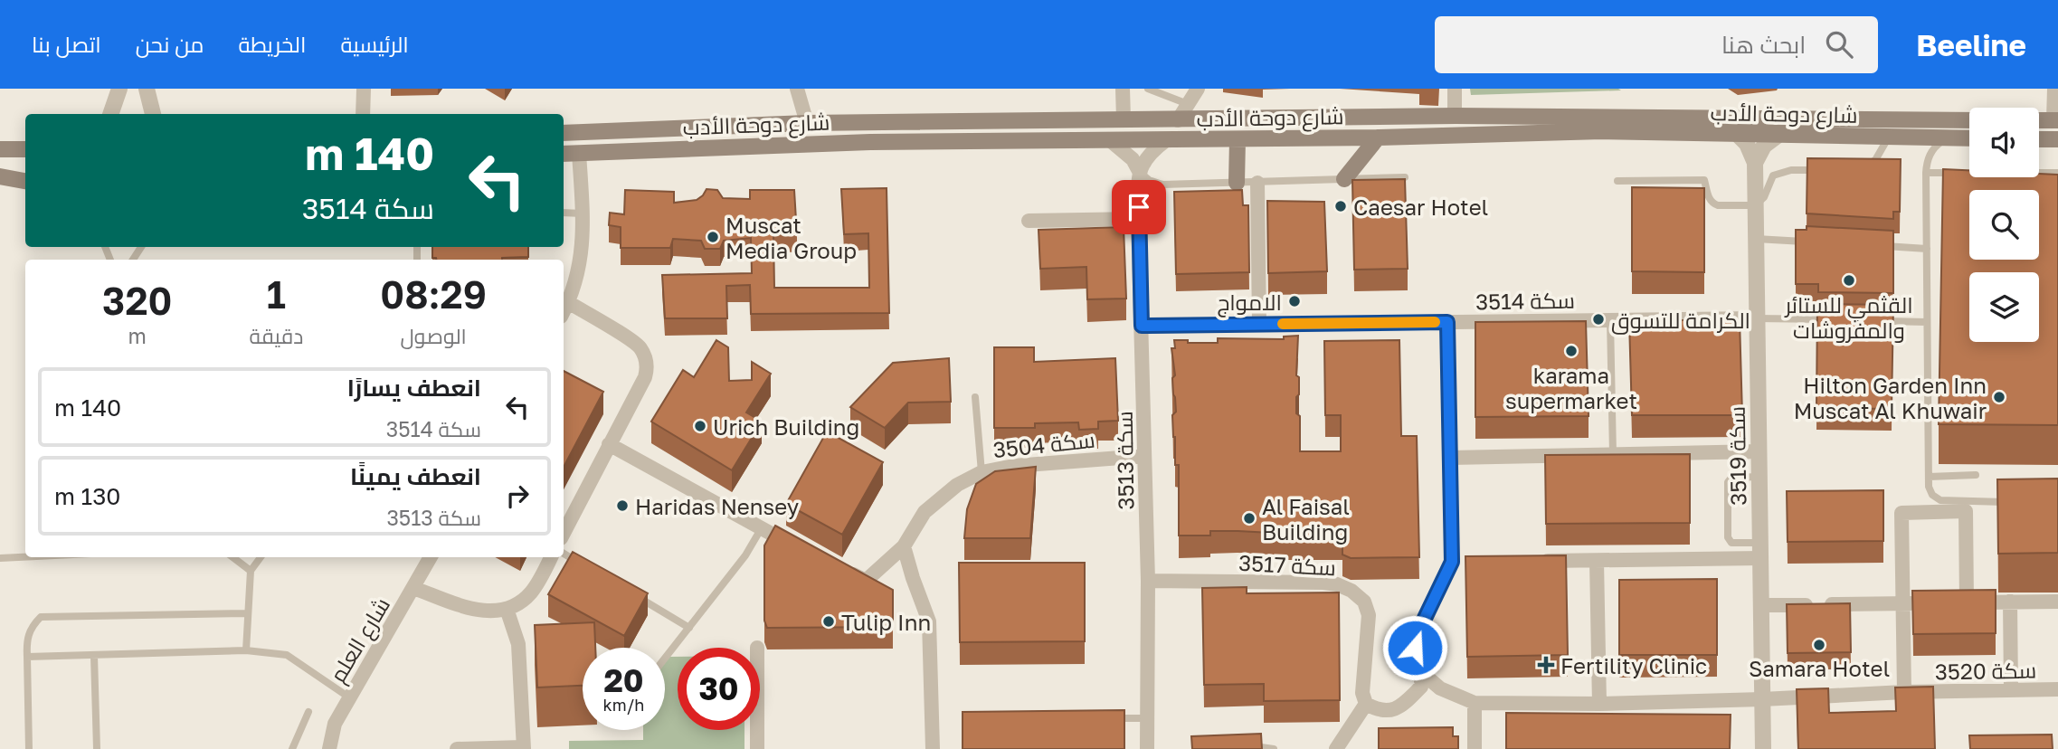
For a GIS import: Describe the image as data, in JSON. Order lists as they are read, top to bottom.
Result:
{
  "streets": {
    "main road": ["شارع دوحة الأدب"],
    "street": [
      "سكة 3514",
      "سكة 3504",
      "سكة 3519",
      "سكة 3513",
      "سكة 3517",
      "شارع العلم",
      "سكة 3520"
    ]
  },
  "crossings": [
    ["سكة 3514", "سكة 3519"],
    ["سكة 3514", "سكة 3513"],
    ["سكة 3504", "سكة 3513"],
    ["سكة 3519", "سكة 3520"],
    ["سكة 3513", "سكة 3517"]
  ],
  "places": {
    "other": [
      "Caesar Hotel",
      "Muscat Media Group",
      "القثمي للستائر والمفروشات",
      "الامواج",
      "الكرامة للتسوق",
      "karama supermarket",
      "Hilton Garden Inn Muscat Al Khuwair",
      "Urich Building",
      "Haridas Nensey",
      "Al Faisal Building",
      "Tulip Inn",
      "Samara Hotel"
    ],
    "health": ["Fertility Clinic"]
  },
  "page": {
    "header": "Beeline",
    "search": "ابحث هنا",
    "nav": [
      "الرئيسية",
      "الخريطة",
      "من نحن",
      "اتصل بنا"
    ],
    "turn": ["140 m", "سكة 3514"],
    "eta": [
      "08:29",
      "الوصول",
      "1",
      "دقيقة",
      "320",
      "m"
    ],
    "list": [
      {
        "name": "انعطف يسارًا",
        "note": "سكة 3514",
        "value": "140 m"
      },
      {
        "name": "انعطف يمينًا",
        "note": "سكة 3513",
        "value": "130 m"
      }
    ],
    "speed": "20 km/h",
    "limit": "30"
  }
}
